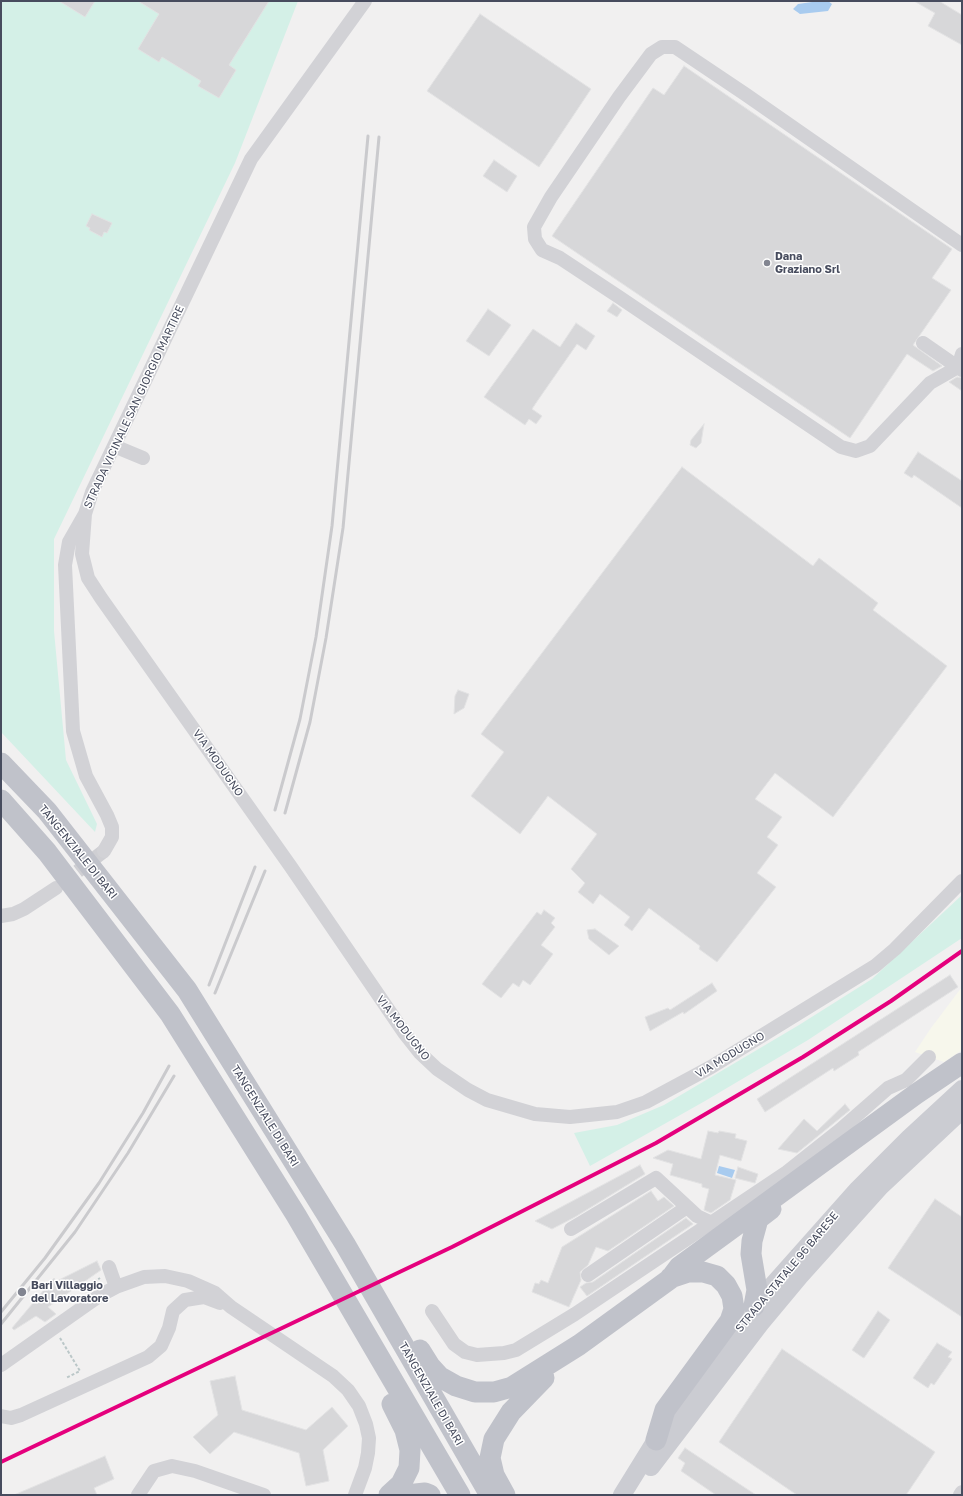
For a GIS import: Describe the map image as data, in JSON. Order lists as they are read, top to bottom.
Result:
{
  "streets": {
    "highway": ["TANGENZIALE DI BARI"],
    "main road": ["STRADA STATALE 96 BARESE"],
    "street": ["STRADA VICINALE SAN GIORGIO MARTIRE", "VIA MODUGNO"]
  },
  "crossings": [
    ["STRADA VICINALE SAN GIORGIO MARTIRE", "VIA MODUGNO"]
  ],
  "places": ["Dana Graziano Srl", "Bari Villaggio del Lavoratore"]
}
